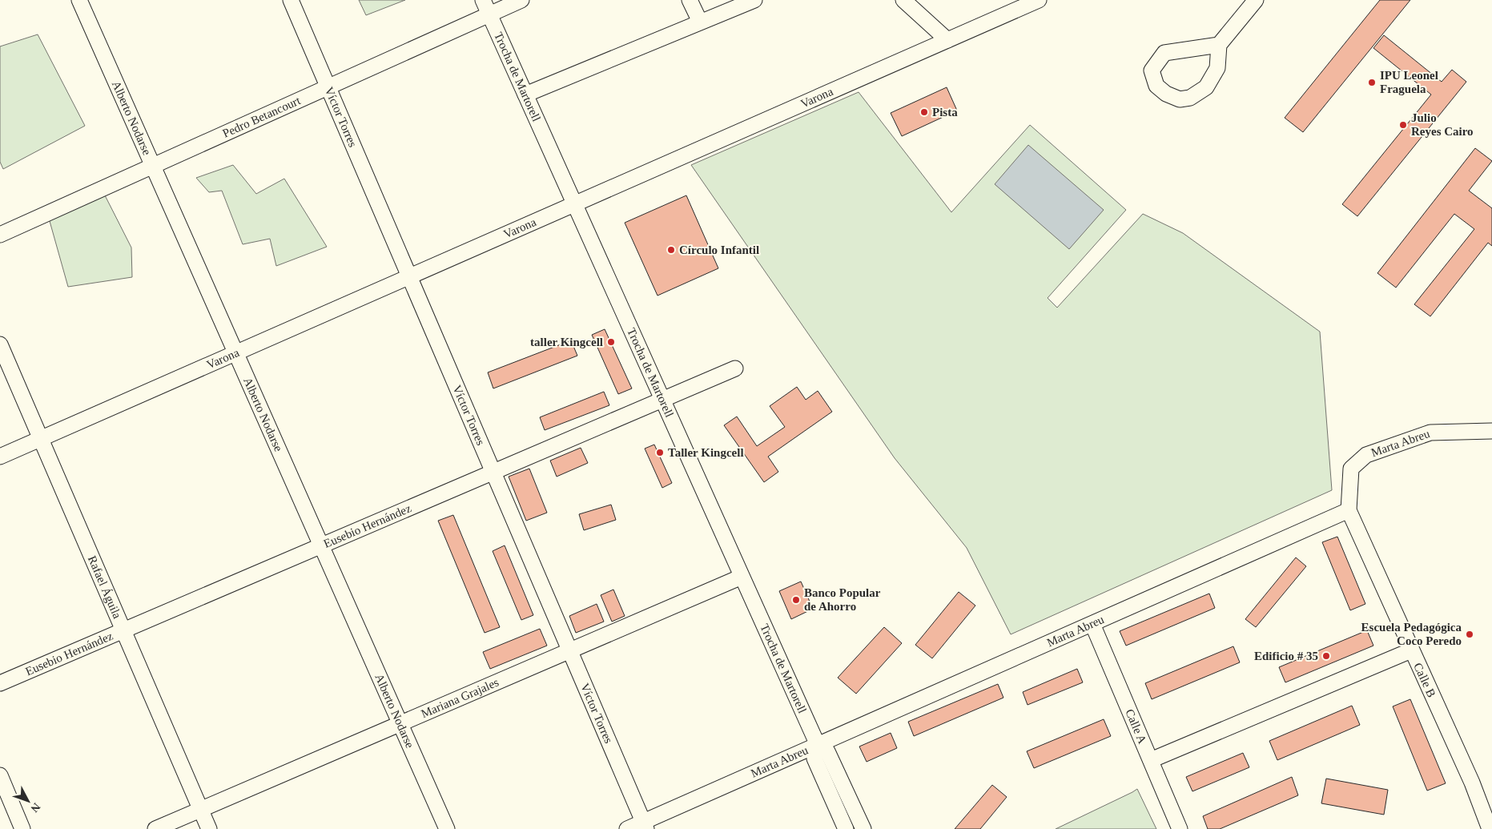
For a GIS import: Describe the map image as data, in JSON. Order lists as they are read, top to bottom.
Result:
{
  "streets": {
    "street": [
      "Trocha de Martorell",
      "Varona",
      "Víctor Torres",
      "Pedro Betancourt",
      "Alberto Nodarse",
      "Marta Abreu",
      "Eusebio Hernández",
      "Rafael Águila",
      "Calle B",
      "Mariana Grajales",
      "Calle A"
    ]
  },
  "crossings": [
    ["Trocha de Martorell", "Varona"],
    ["Trocha de Martorell", "Pedro Betancourt"],
    ["Trocha de Martorell", "Marta Abreu"],
    ["Trocha de Martorell", "Eusebio Hernández"],
    ["Trocha de Martorell", "Mariana Grajales"],
    ["Varona", "Víctor Torres"],
    ["Varona", "Alberto Nodarse"],
    ["Varona", "Rafael Águila"],
    ["Víctor Torres", "Pedro Betancourt"],
    ["Víctor Torres", "Marta Abreu"],
    ["Víctor Torres", "Eusebio Hernández"],
    ["Víctor Torres", "Mariana Grajales"],
    ["Pedro Betancourt", "Alberto Nodarse"],
    ["Alberto Nodarse", "Eusebio Hernández"],
    ["Alberto Nodarse", "Mariana Grajales"],
    ["Marta Abreu", "Calle B"],
    ["Marta Abreu", "Calle A"],
    ["Eusebio Hernández", "Rafael Águila"],
    ["Rafael Águila", "Mariana Grajales"]
  ],
  "places": [
    "IPU Leonel Fraguela",
    "Pista",
    "Julio Reyes Cairo",
    "Círculo Infantil",
    "taller Kingcell",
    "Taller Kingcell",
    "Banco Popular de Ahorro",
    "Escuela Pedagógica Coco Peredo",
    "Edificio # 35"
  ],
  "north": "bottom right"
}
